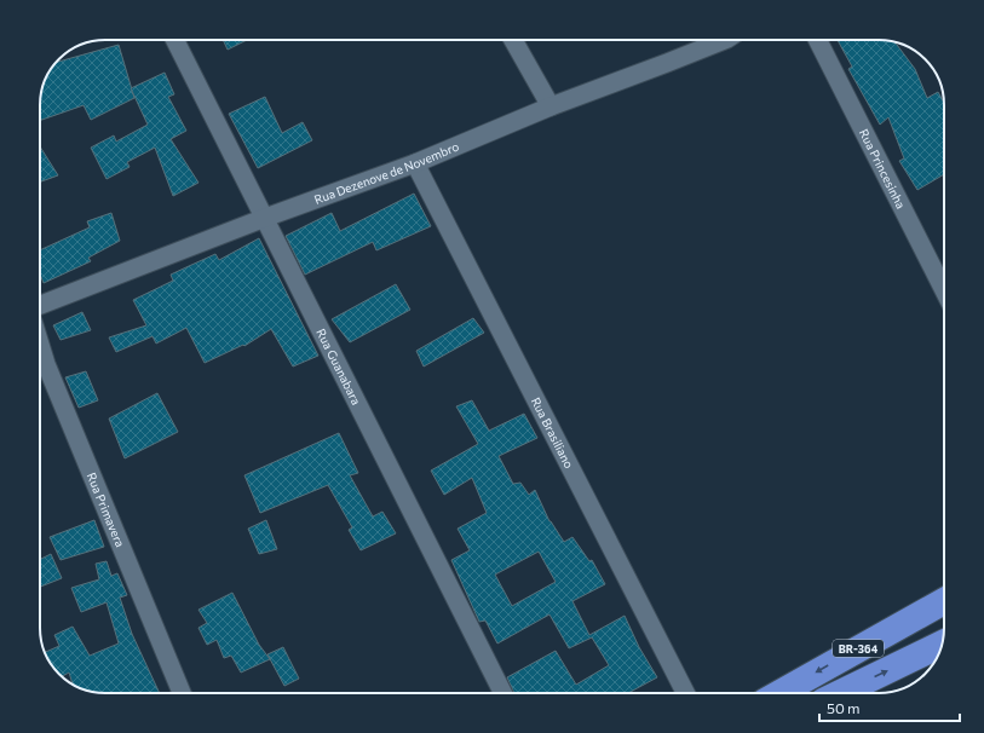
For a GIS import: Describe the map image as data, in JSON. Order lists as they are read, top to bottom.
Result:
{
  "streets": {
    "highway": ["BR-364"],
    "street": [
      "Rua Princesinha",
      "Rua Dezenove de Novembro",
      "Rua Guanabara",
      "Rua Brasiliano",
      "Rua Primavera"
    ]
  },
  "crossings": [
    ["Rua Dezenove de Novembro", "Rua Guanabara"],
    ["Rua Dezenove de Novembro", "Rua Brasiliano"]
  ],
  "scale_bar": "50 m"
}
